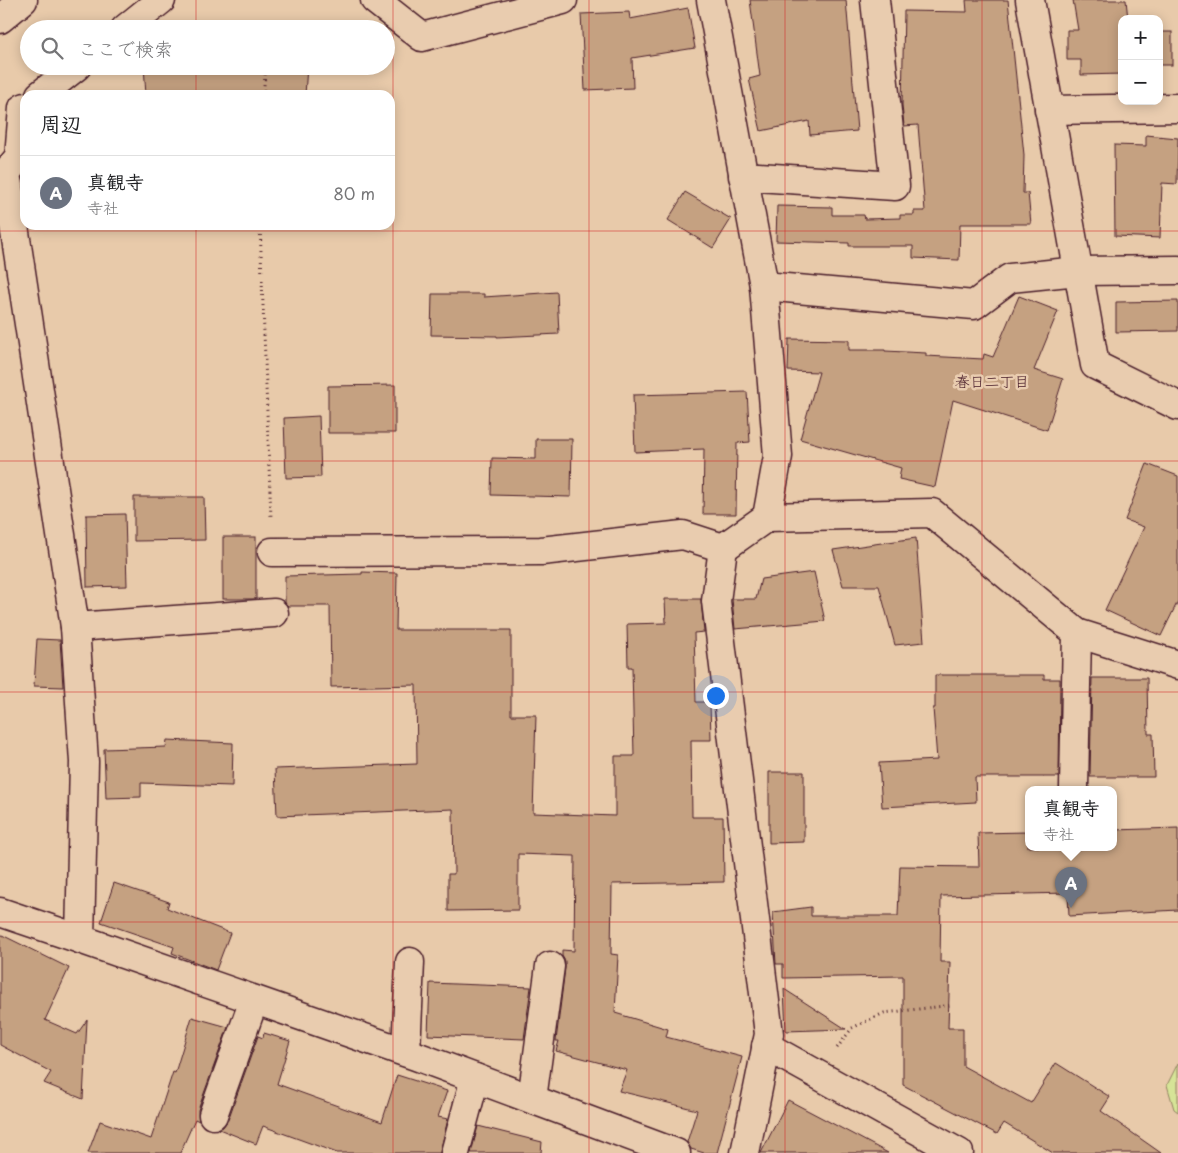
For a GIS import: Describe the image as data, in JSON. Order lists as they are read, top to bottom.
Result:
{
  "districts": ["春日二丁目"],
  "page": {
    "map_buttons": ["+", "−"],
    "search": "ここで検索",
    "heading": "周辺",
    "list": [
      {
        "mark": "A",
        "name": "真観寺",
        "note": "寺社",
        "value": "80 m"
      }
    ],
    "popup": ["真観寺", "寺社"],
    "pins": "A"
  }
}
